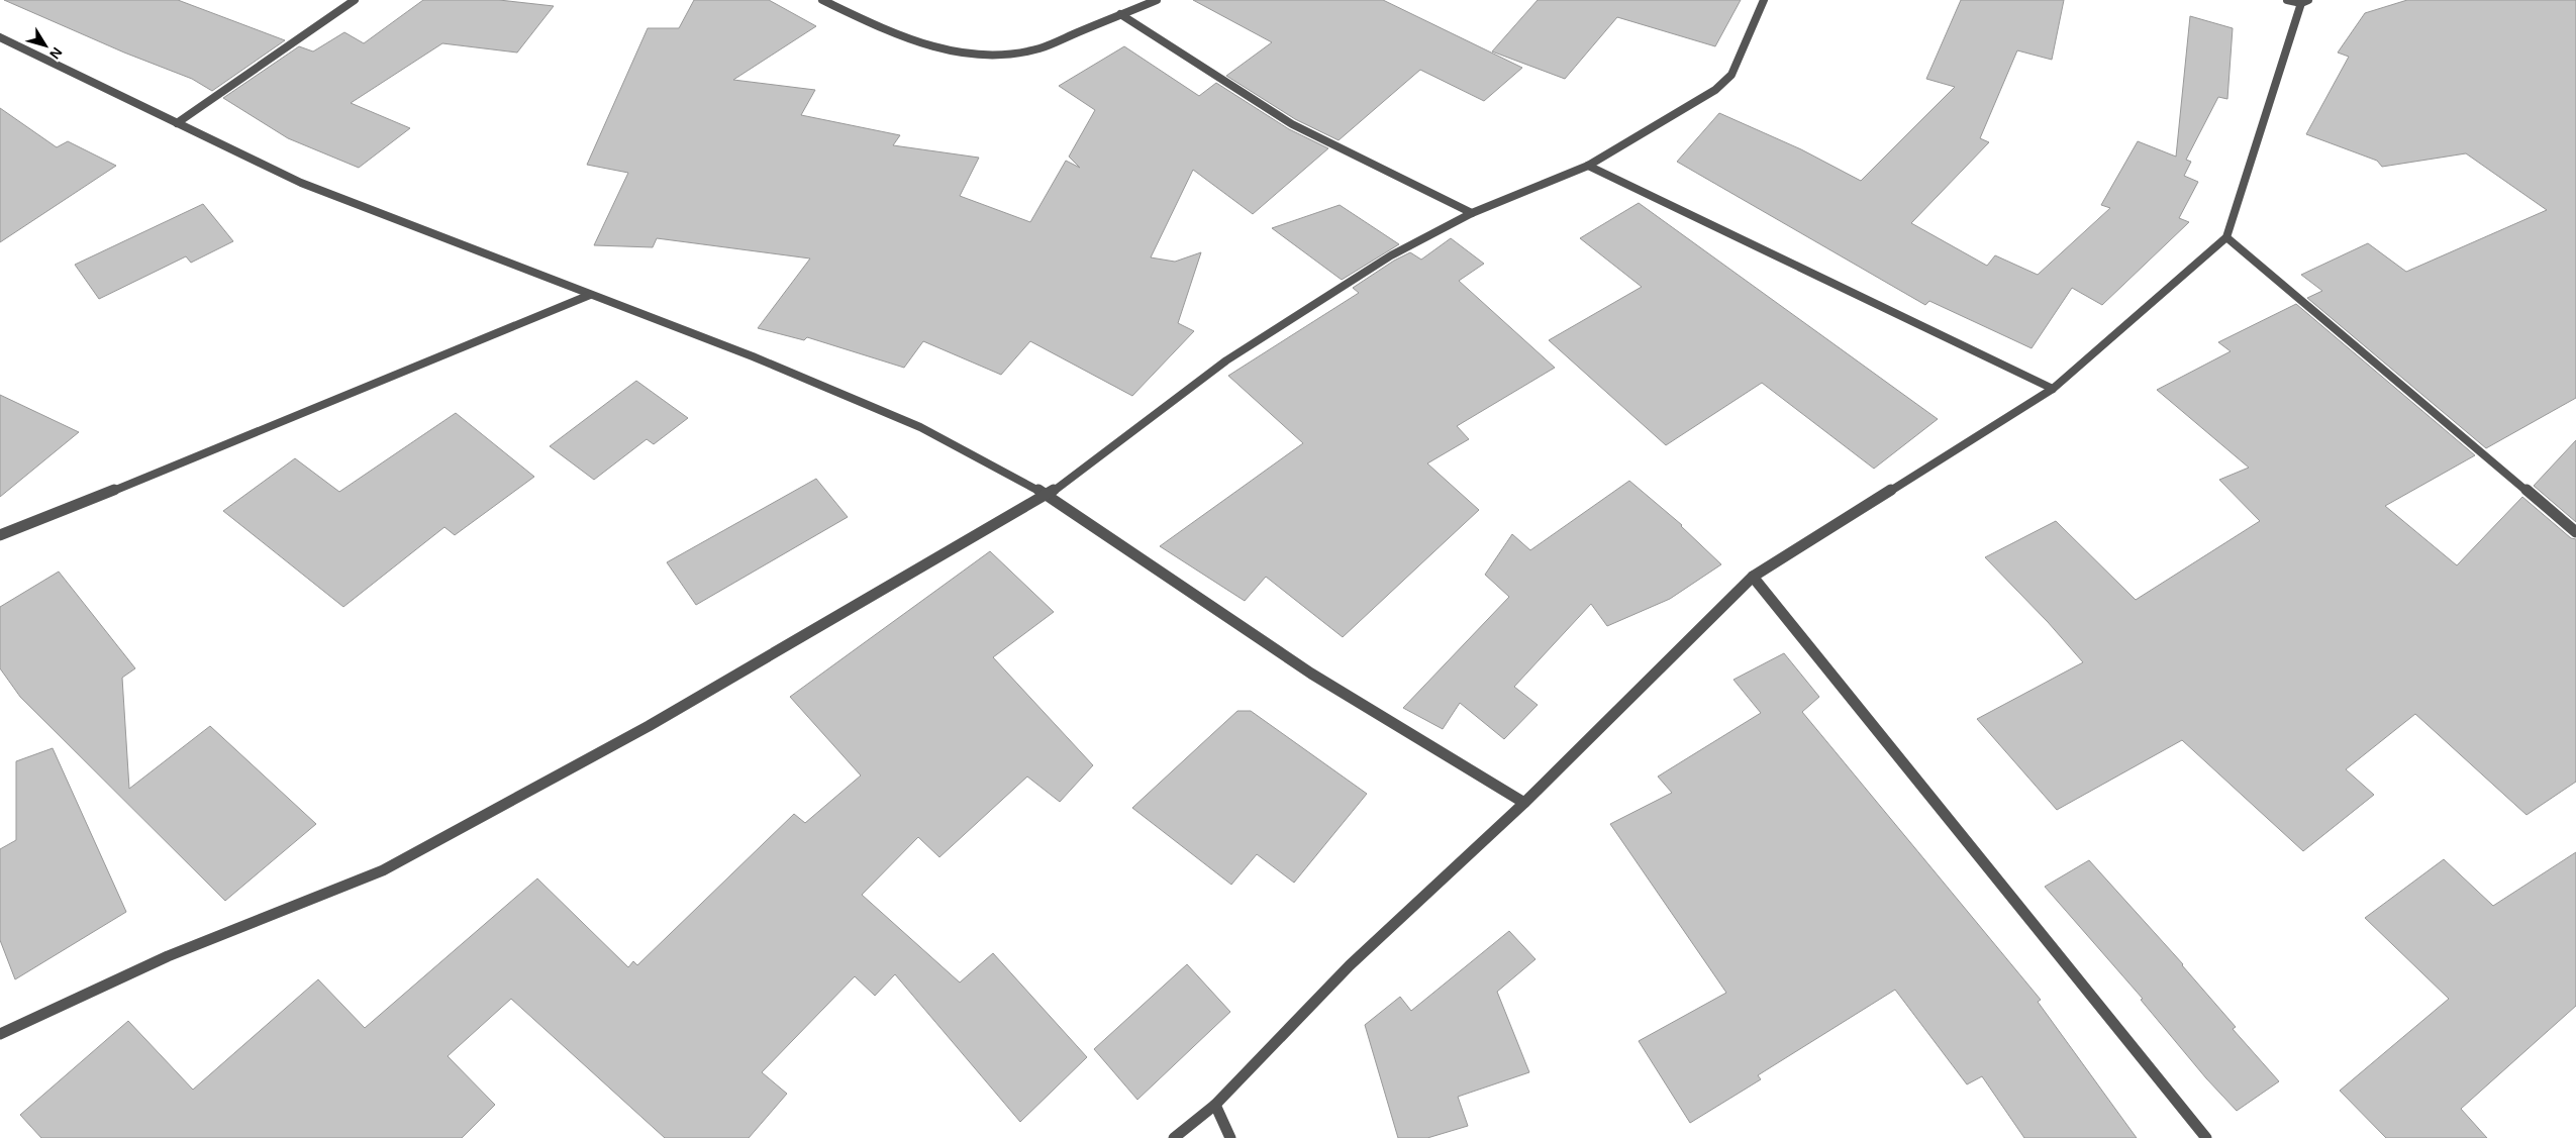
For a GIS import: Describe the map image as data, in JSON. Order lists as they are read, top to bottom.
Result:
{
  "north": "bottom right"
}
